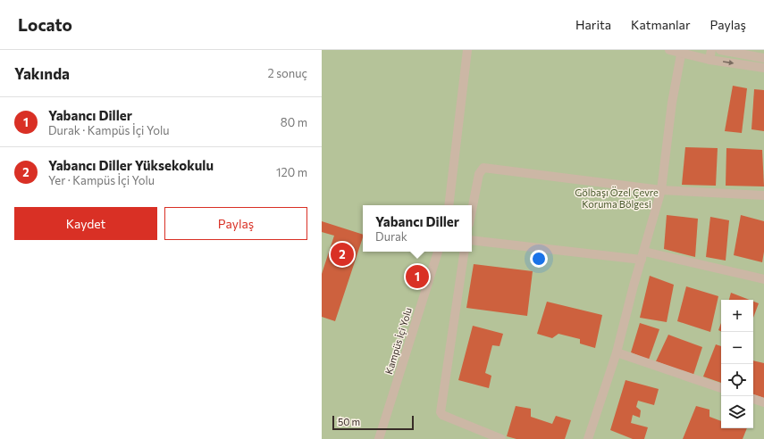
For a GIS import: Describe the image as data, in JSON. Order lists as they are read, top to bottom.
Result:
{
  "streets": {
    "street": ["Kampüs İçi Yolu"]
  },
  "parks": ["Gölbaşı Özel Çevre Koruma Bölgesi"],
  "scale_bar": "50 m",
  "page": {
    "header": "Locato",
    "nav": ["Harita", "Katmanlar", "Paylaş"],
    "heading": ["Yakında", "2 sonuç"],
    "list": [
      {
        "mark": "1",
        "name": "Yabancı Diller",
        "note": "Durak · Kampüs İçi Yolu",
        "value": "80 m"
      },
      {
        "mark": "2",
        "name": "Yabancı Diller Yüksekokulu",
        "note": "Yer · Kampüs İçi Yolu",
        "value": "120 m"
      }
    ],
    "buttons": ["Kaydet", "Paylaş"],
    "popup": ["Yabancı Diller", "Durak"],
    "pins": ["2", "1"],
    "map_buttons": ["+", "−"],
    "scale": "50 m"
  }
}
